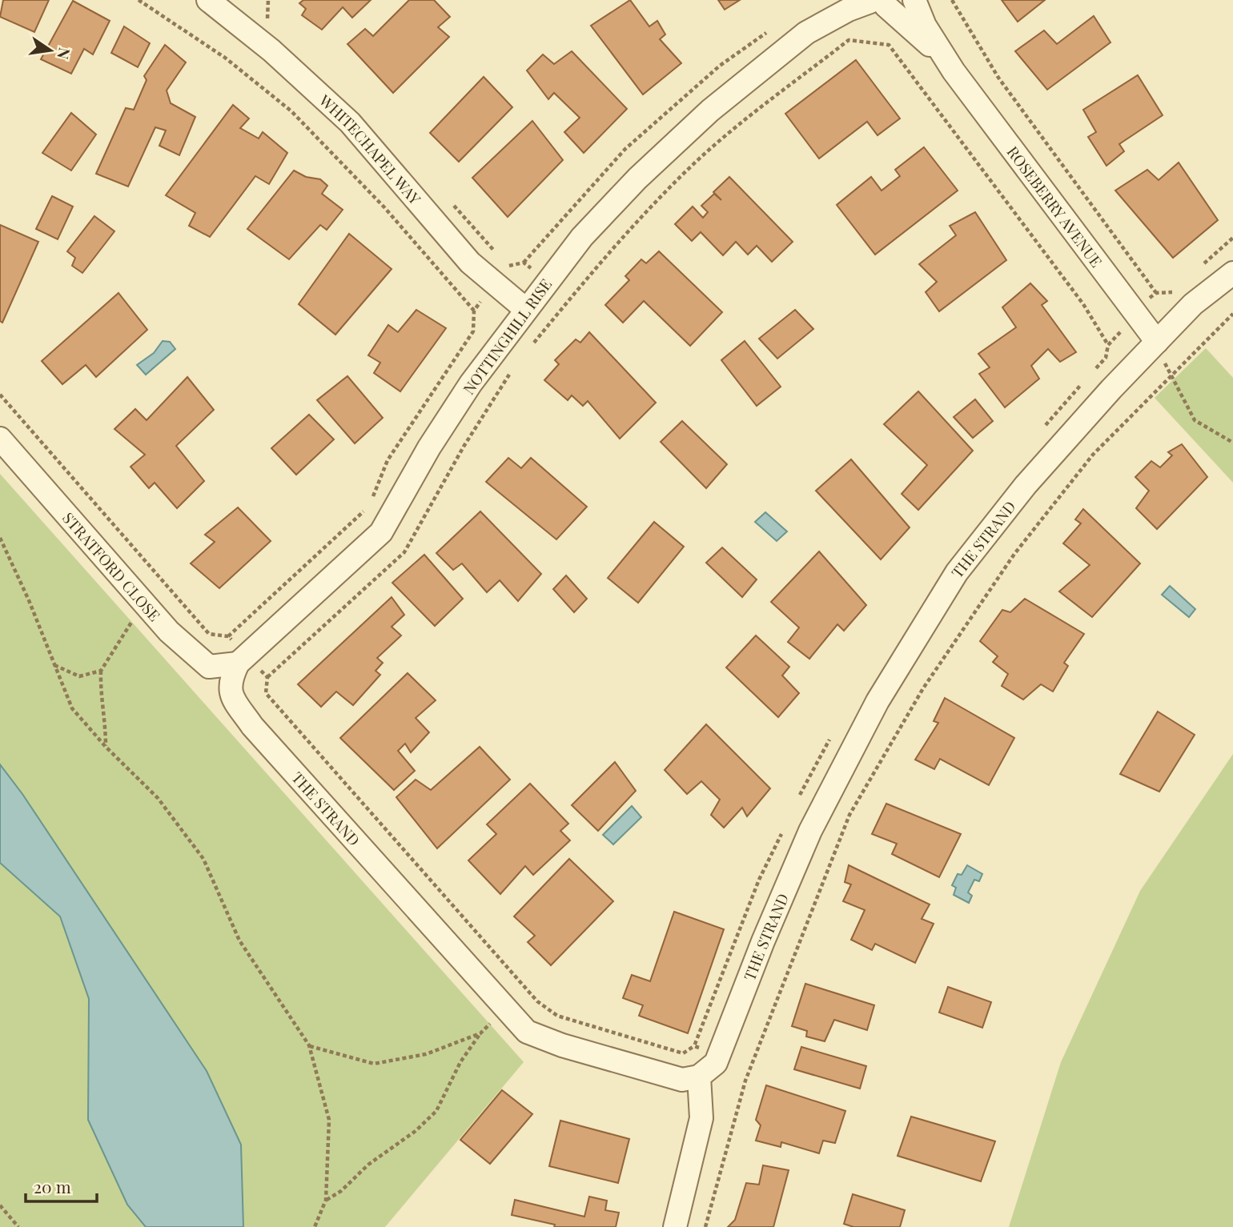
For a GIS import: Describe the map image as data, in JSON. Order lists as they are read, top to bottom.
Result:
{
  "streets": {
    "street": [
      "WHITECHAPEL WAY",
      "ROSEBERRY AVENUE",
      "NOTTINGHILL RISE",
      "THE STRAND",
      "STRATFORD CLOSE"
    ]
  },
  "crossings": [
    ["WHITECHAPEL WAY", "NOTTINGHILL RISE"],
    ["ROSEBERRY AVENUE", "NOTTINGHILL RISE"],
    ["ROSEBERRY AVENUE", "THE STRAND"],
    ["NOTTINGHILL RISE", "THE STRAND"],
    ["NOTTINGHILL RISE", "STRATFORD CLOSE"],
    ["THE STRAND", "STRATFORD CLOSE"]
  ],
  "scale_bar": "20 m",
  "north": "right"
}
